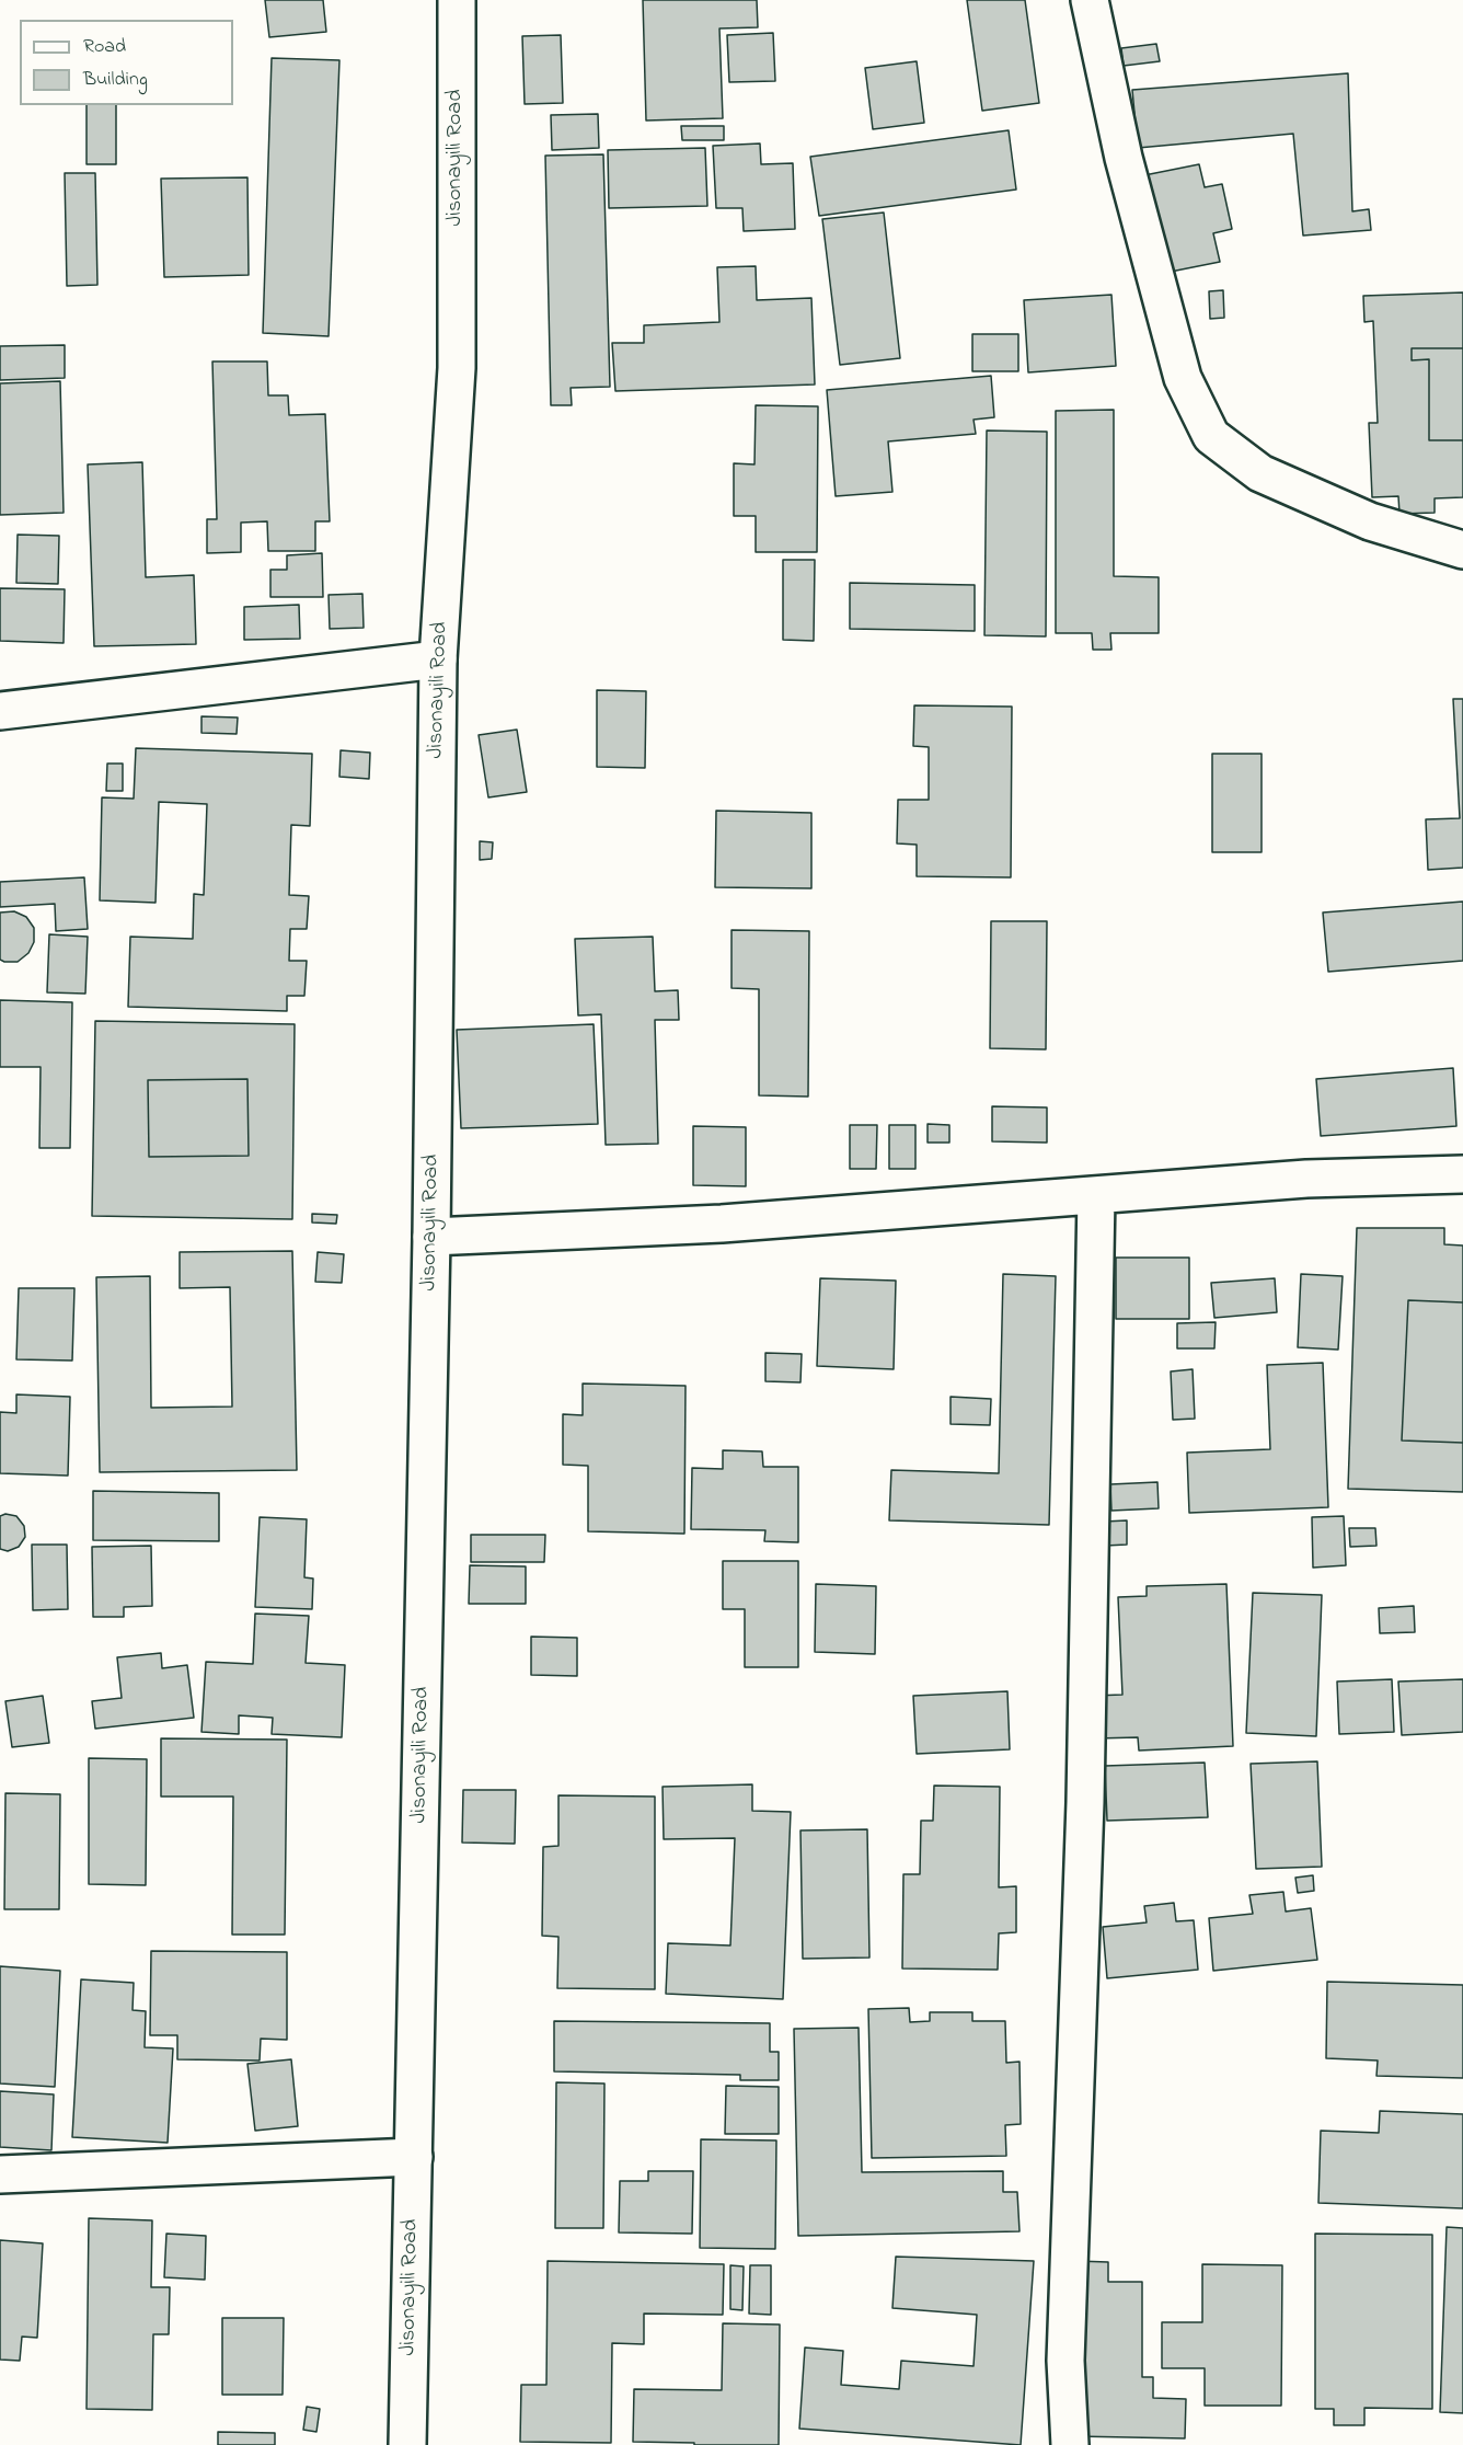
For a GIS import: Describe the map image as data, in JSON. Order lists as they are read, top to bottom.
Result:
{
  "streets": {
    "street": ["Jisonayili Road"]
  },
  "legend": ["Road", "Building"]
}
